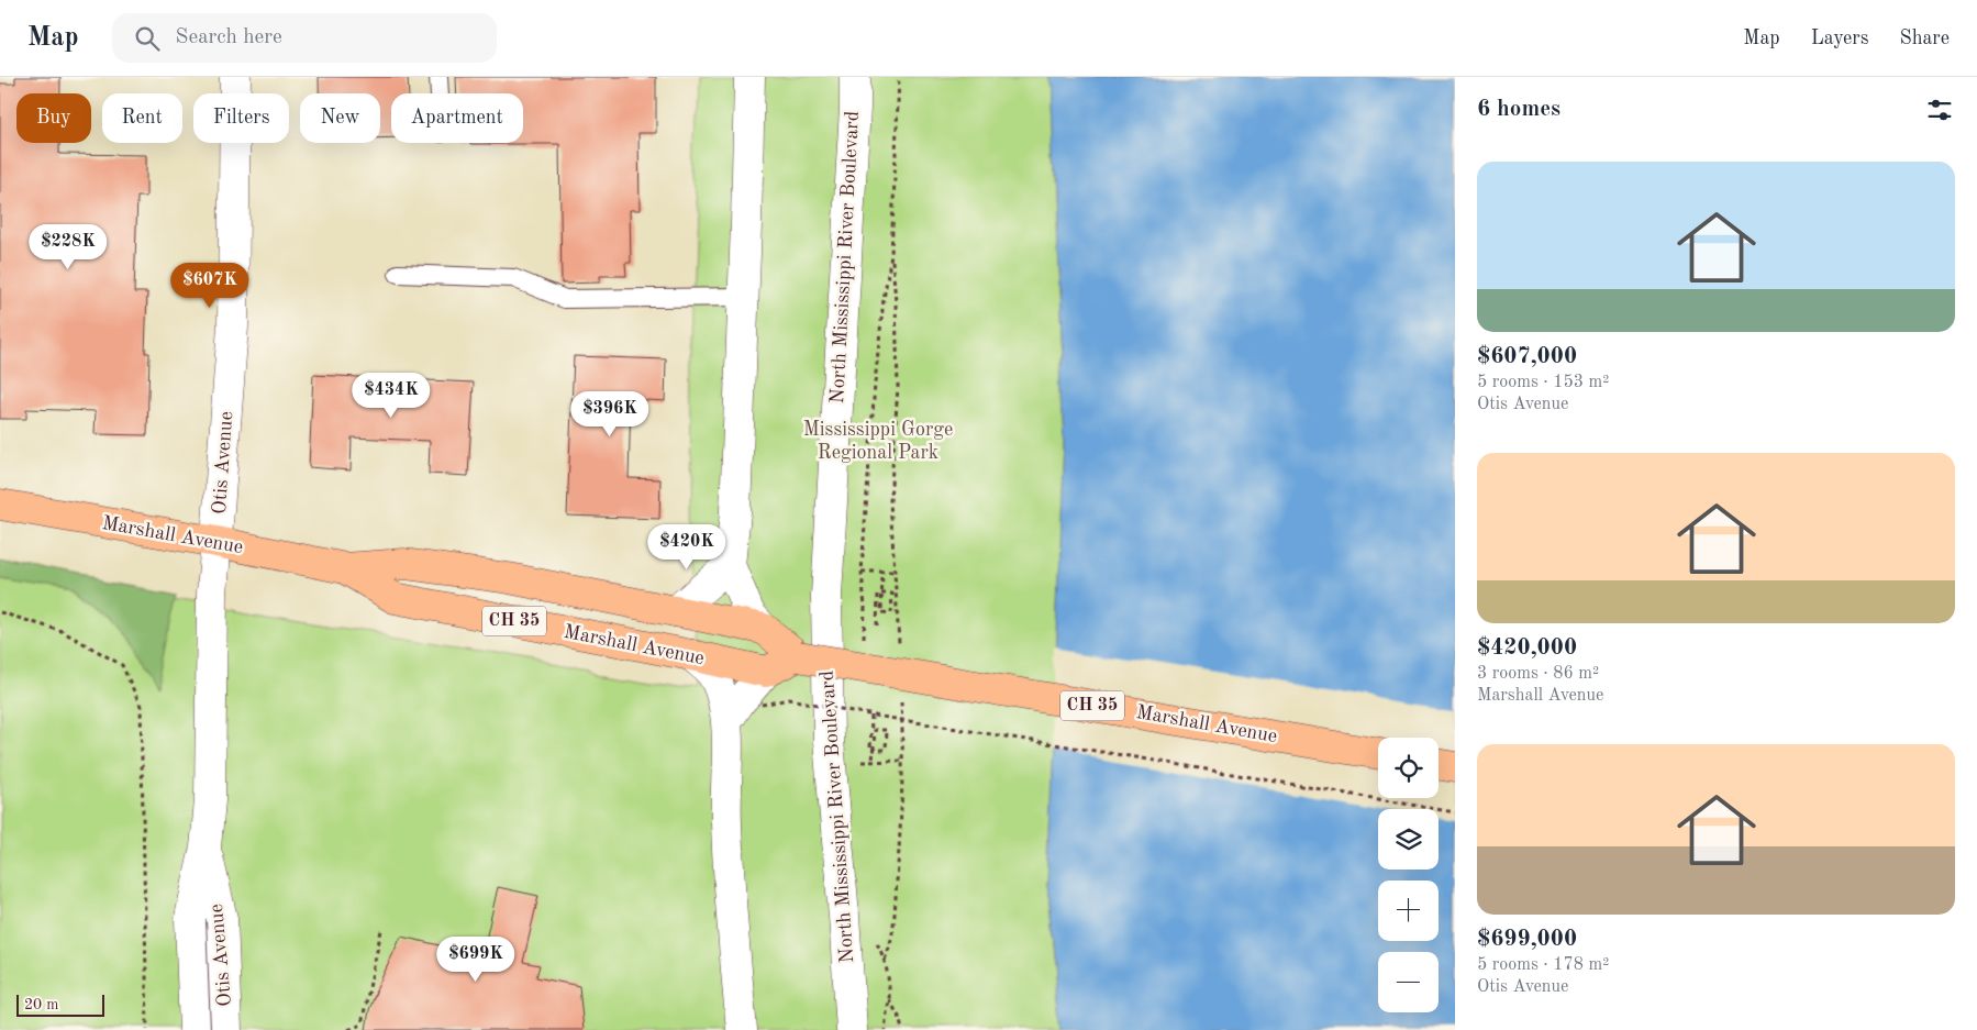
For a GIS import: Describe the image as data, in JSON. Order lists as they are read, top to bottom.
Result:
{
  "streets": {
    "main road": ["Marshall Avenue", "CH 35"],
    "street": ["North Mississippi River Boulevard", "Otis Avenue"]
  },
  "crossings": [
    ["Otis Avenue", "Marshall Avenue"]
  ],
  "parks": ["Mississippi Gorge Regional Park"],
  "scale_bar": "20 m",
  "page": {
    "header": "Map",
    "search": "Search here",
    "nav": ["Map", "Layers", "Share"],
    "heading": "6 homes",
    "chip": [
      "Buy",
      "Rent",
      "Filters",
      "New",
      "Apartment"
    ],
    "list": [
      {
        "name": "$607,000",
        "note": "5 rooms · 153 m² · Otis Avenue"
      },
      {
        "name": "$420,000",
        "note": "3 rooms · 86 m² · Marshall Avenue"
      },
      {
        "name": "$699,000",
        "note": "5 rooms · 178 m² · Otis Avenue"
      }
    ],
    "price": [
      "$228K",
      "$607K",
      "$434K",
      "$396K",
      "$420K",
      "$699K"
    ],
    "map_buttons": ["+", "−"],
    "scale": "20 m"
  }
}
